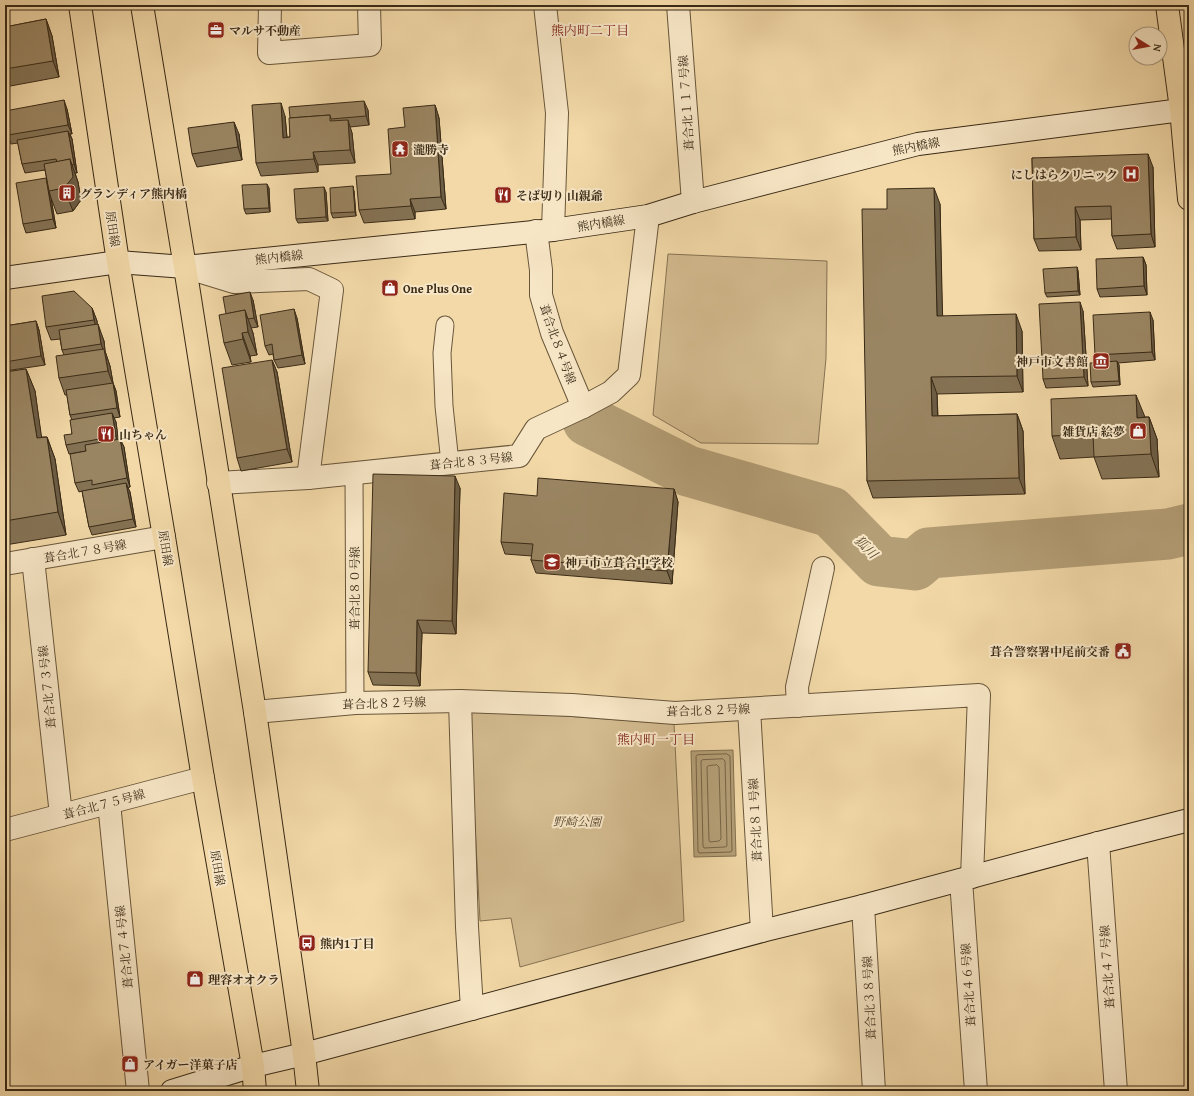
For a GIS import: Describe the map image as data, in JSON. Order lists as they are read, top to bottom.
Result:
{
  "streets": {
    "main road": ["原田線"],
    "street": [
      "葺合北１１７号線",
      "熊内橋線",
      "葺合北８４号線",
      "葺合北８３号線",
      "葺合北７８号線",
      "葺合北７３号線",
      "葺合北８２号線",
      "葺合北７５号線",
      "葺合北８１号線",
      "葺合北７４号線",
      "葺合北４７号線",
      "葺合北４６号線",
      "葺合北３８号線"
    ],
    "lane": ["葺合北８０号線"]
  },
  "crossings": [
    ["葺合北１１７号線", "熊内橋線"],
    ["熊内橋線", "原田線"],
    ["熊内橋線", "葺合北８４号線"],
    ["熊内橋線", "葺合北８３号線"],
    ["原田線", "葺合北７８号線"],
    ["原田線", "葺合北７５号線"],
    ["葺合北８４号線", "葺合北８３号線"],
    ["葺合北８３号線", "葺合北８０号線"],
    ["葺合北７８号線", "葺合北７３号線"],
    ["葺合北８０号線", "葺合北８２号線"],
    ["葺合北７３号線", "葺合北７５号線"],
    ["葺合北８２号線", "葺合北８１号線"],
    ["葺合北８２号線", "葺合北４６号線"],
    ["葺合北７５号線", "葺合北７４号線"]
  ],
  "districts": ["熊内町二丁目", "熊内町一丁目"],
  "water": ["狐川"],
  "parks": ["野崎公園"],
  "places": {
    "office": ["マルサ不動産"],
    "temple": ["瀧勝寺"],
    "hospital": ["にしはらクリニック"],
    "building": ["グランディア熊内橋"],
    "restaurant": ["そば切り 山親爺", "山ちゃん"],
    "shop": [
      "One Plus One",
      "雑貨店 絵夢",
      "理容オオクラ",
      "アイガー洋菓子店"
    ],
    "museum": ["神戸市文書館"],
    "school or university": ["神戸市立葺合中学校"],
    "public building": ["葺合警察署中尾前交番"],
    "bus stop": ["熊内1丁目"]
  },
  "north": "right"
}
